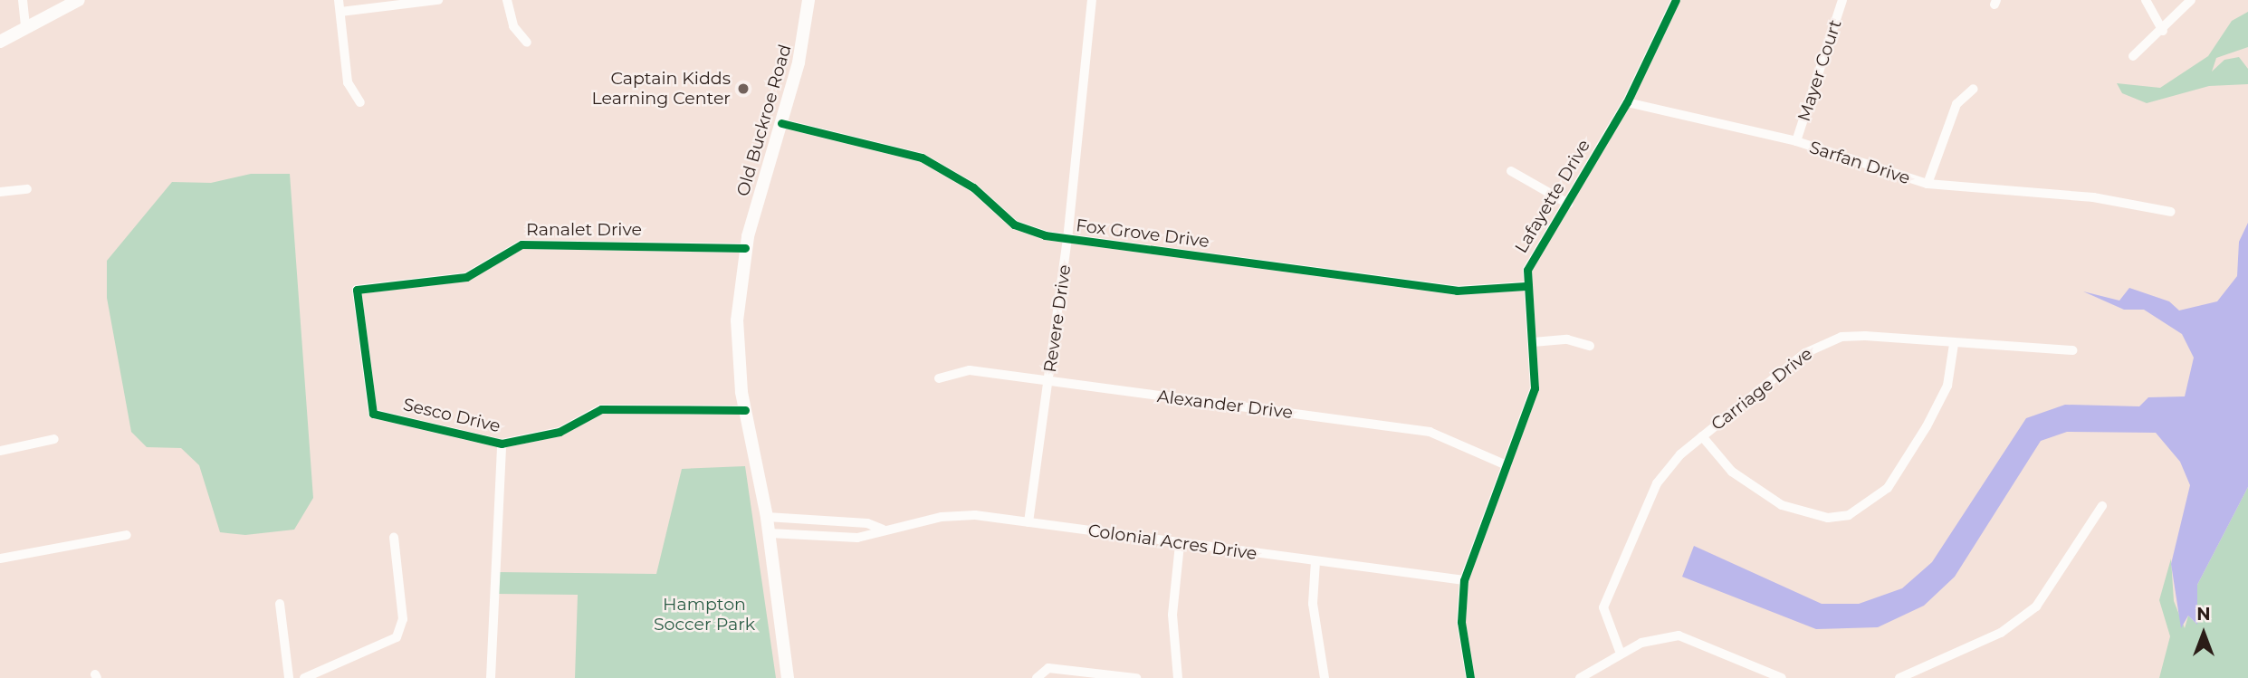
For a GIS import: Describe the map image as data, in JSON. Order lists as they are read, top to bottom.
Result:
{
  "streets": {
    "main road": ["Old Buckroe Road"],
    "street": [
      "Mayer Court",
      "Sarfan Drive",
      "Lafayette Drive",
      "Ranalet Drive",
      "Fox Grove Drive",
      "Revere Drive",
      "Carriage Drive",
      "Alexander Drive",
      "Sesco Drive",
      "Colonial Acres Drive"
    ]
  },
  "crossings": [
    ["Mayer Court", "Sarfan Drive"],
    ["Old Buckroe Road", "Ranalet Drive"],
    ["Old Buckroe Road", "Fox Grove Drive"],
    ["Old Buckroe Road", "Sesco Drive"],
    ["Old Buckroe Road", "Colonial Acres Drive"],
    ["Sarfan Drive", "Lafayette Drive"],
    ["Lafayette Drive", "Fox Grove Drive"],
    ["Lafayette Drive", "Alexander Drive"],
    ["Lafayette Drive", "Colonial Acres Drive"],
    ["Ranalet Drive", "Sesco Drive"],
    ["Fox Grove Drive", "Revere Drive"],
    ["Revere Drive", "Alexander Drive"],
    ["Revere Drive", "Colonial Acres Drive"]
  ],
  "parks": ["Hampton Soccer Park"],
  "places": ["Captain Kidds Learning Center"],
  "north": "top"
}
